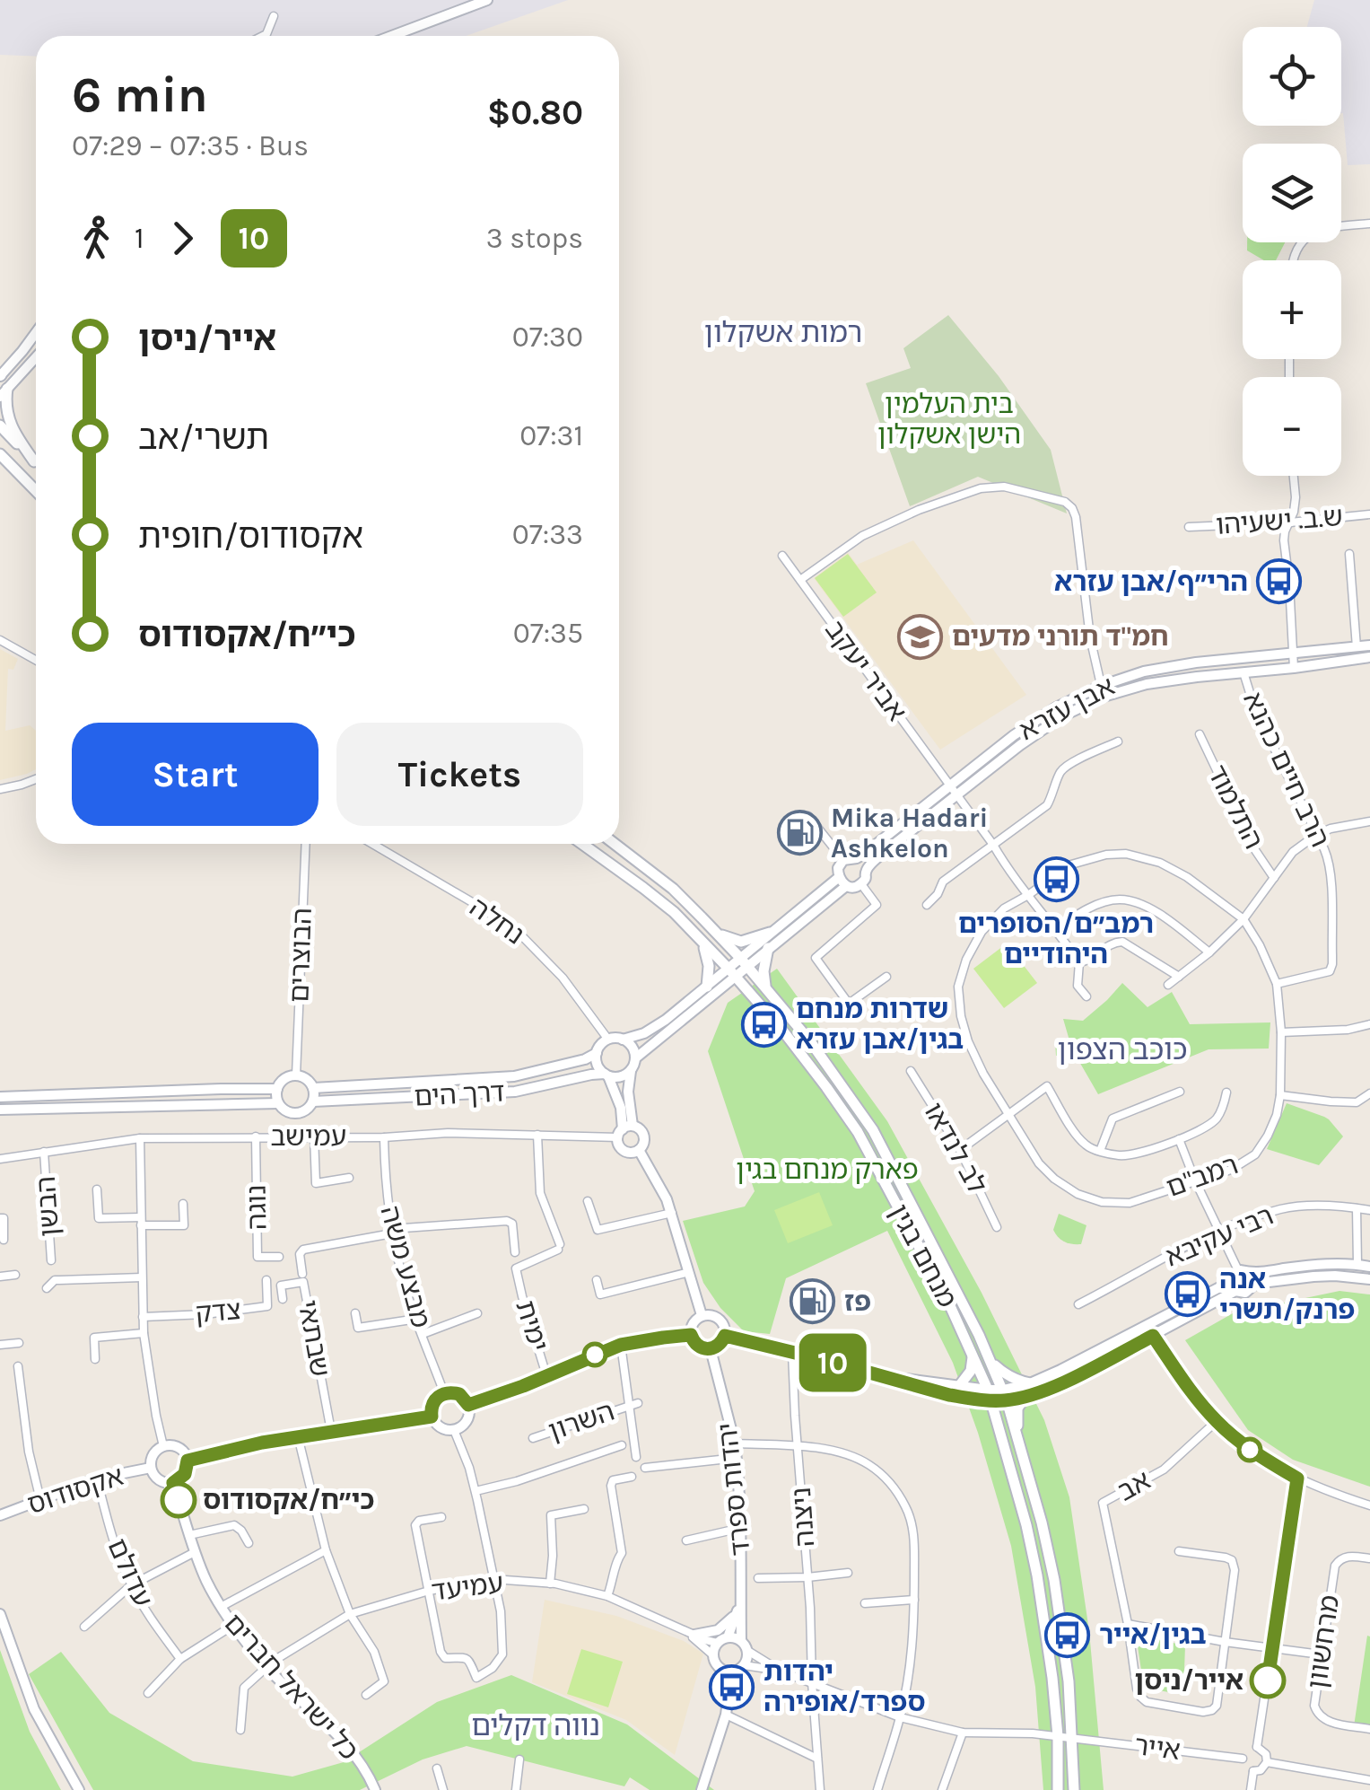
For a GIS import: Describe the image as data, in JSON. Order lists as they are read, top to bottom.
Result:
{
  "streets": {
    "main road": ["מנחם בגין"],
    "street": [
      "ש.ב. ישעיהו",
      "אביר יעקב",
      "אבן עזרא",
      "הרב חיים כהנא",
      "התלמוד",
      "נחלה",
      "הבוצרים",
      "דרך הים",
      "עמישב",
      "לב לנדאו",
      "רמב\"ם",
      "הבשן",
      "נוגה",
      "רבי עקיבא",
      "מבצע משה",
      "צדק",
      "ימית",
      "שבתאי",
      "השרון",
      "אב",
      "יהדות ספרד",
      "אקסודוס",
      "ניצנה",
      "עדולם",
      "עמיעד",
      "מרחשוון",
      "כל ישראל חברים",
      "אייר"
    ]
  },
  "crossings": [
    ["אביר יעקב", "אבן עזרא"],
    ["אביר יעקב", "רמב\"ם"],
    ["אבן עזרא", "הרב חיים כהנא"],
    ["הרב חיים כהנא", "רמב\"ם"],
    ["נחלה", "דרך הים"],
    ["הבוצרים", "דרך הים"],
    ["עמישב", "הבשן"],
    ["עמישב", "נוגה"],
    ["עמישב", "מבצע משה"],
    ["עמישב", "ימית"],
    ["נוגה", "מבצע משה"],
    ["מנחם בגין", "אייר"],
    ["מבצע משה", "שבתאי"],
    ["יהדות ספרד", "עמיעד"],
    ["אקסודוס", "עדולם"],
    ["אקסודוס", "כל ישראל חברים"],
    ["עמיעד", "כל ישראל חברים"]
  ],
  "districts": ["רמות אשקלון", "כוכב הצפון", "נווה דקלים"],
  "parks": ["בית העלמין הישן אשקלון", "פארק מנחם בגין"],
  "places": {
    "bus stop": [
      "הרי״ף/אבן עזרא",
      "רמב״ם/הסופרים היהודיים",
      "שדרות מנחם בגין/אבן עזרא",
      "אנה פרנק/תשרי",
      "בגין/אייר",
      "יהדות ספרד/אופירה"
    ],
    "school or university": ["חמ\"ד תורני מדעים"],
    "fuel station": ["Mika Hadari Ashkelon", "פז"],
    "other": ["כי״ח/אקסודוס", "אייר/ניסן"]
  },
  "lines": ["bus line 10"],
  "page": {
    "on_map": "10",
    "map_buttons": ["+", "−"],
    "heading": ["6 min", "07:29 – 07:35 · Bus", "$0.80"],
    "legs": ["1", "10", "3 stops"],
    "list": [
      {
        "name": "אייר/ניסן",
        "value": "07:30"
      },
      {
        "name": "תשרי/אב",
        "value": "07:31"
      },
      {
        "name": "אקסודוס/חופית",
        "value": "07:33"
      },
      {
        "name": "כי״ח/אקסודוס",
        "value": "07:35"
      }
    ],
    "buttons": ["Start", "Tickets"]
  }
}
